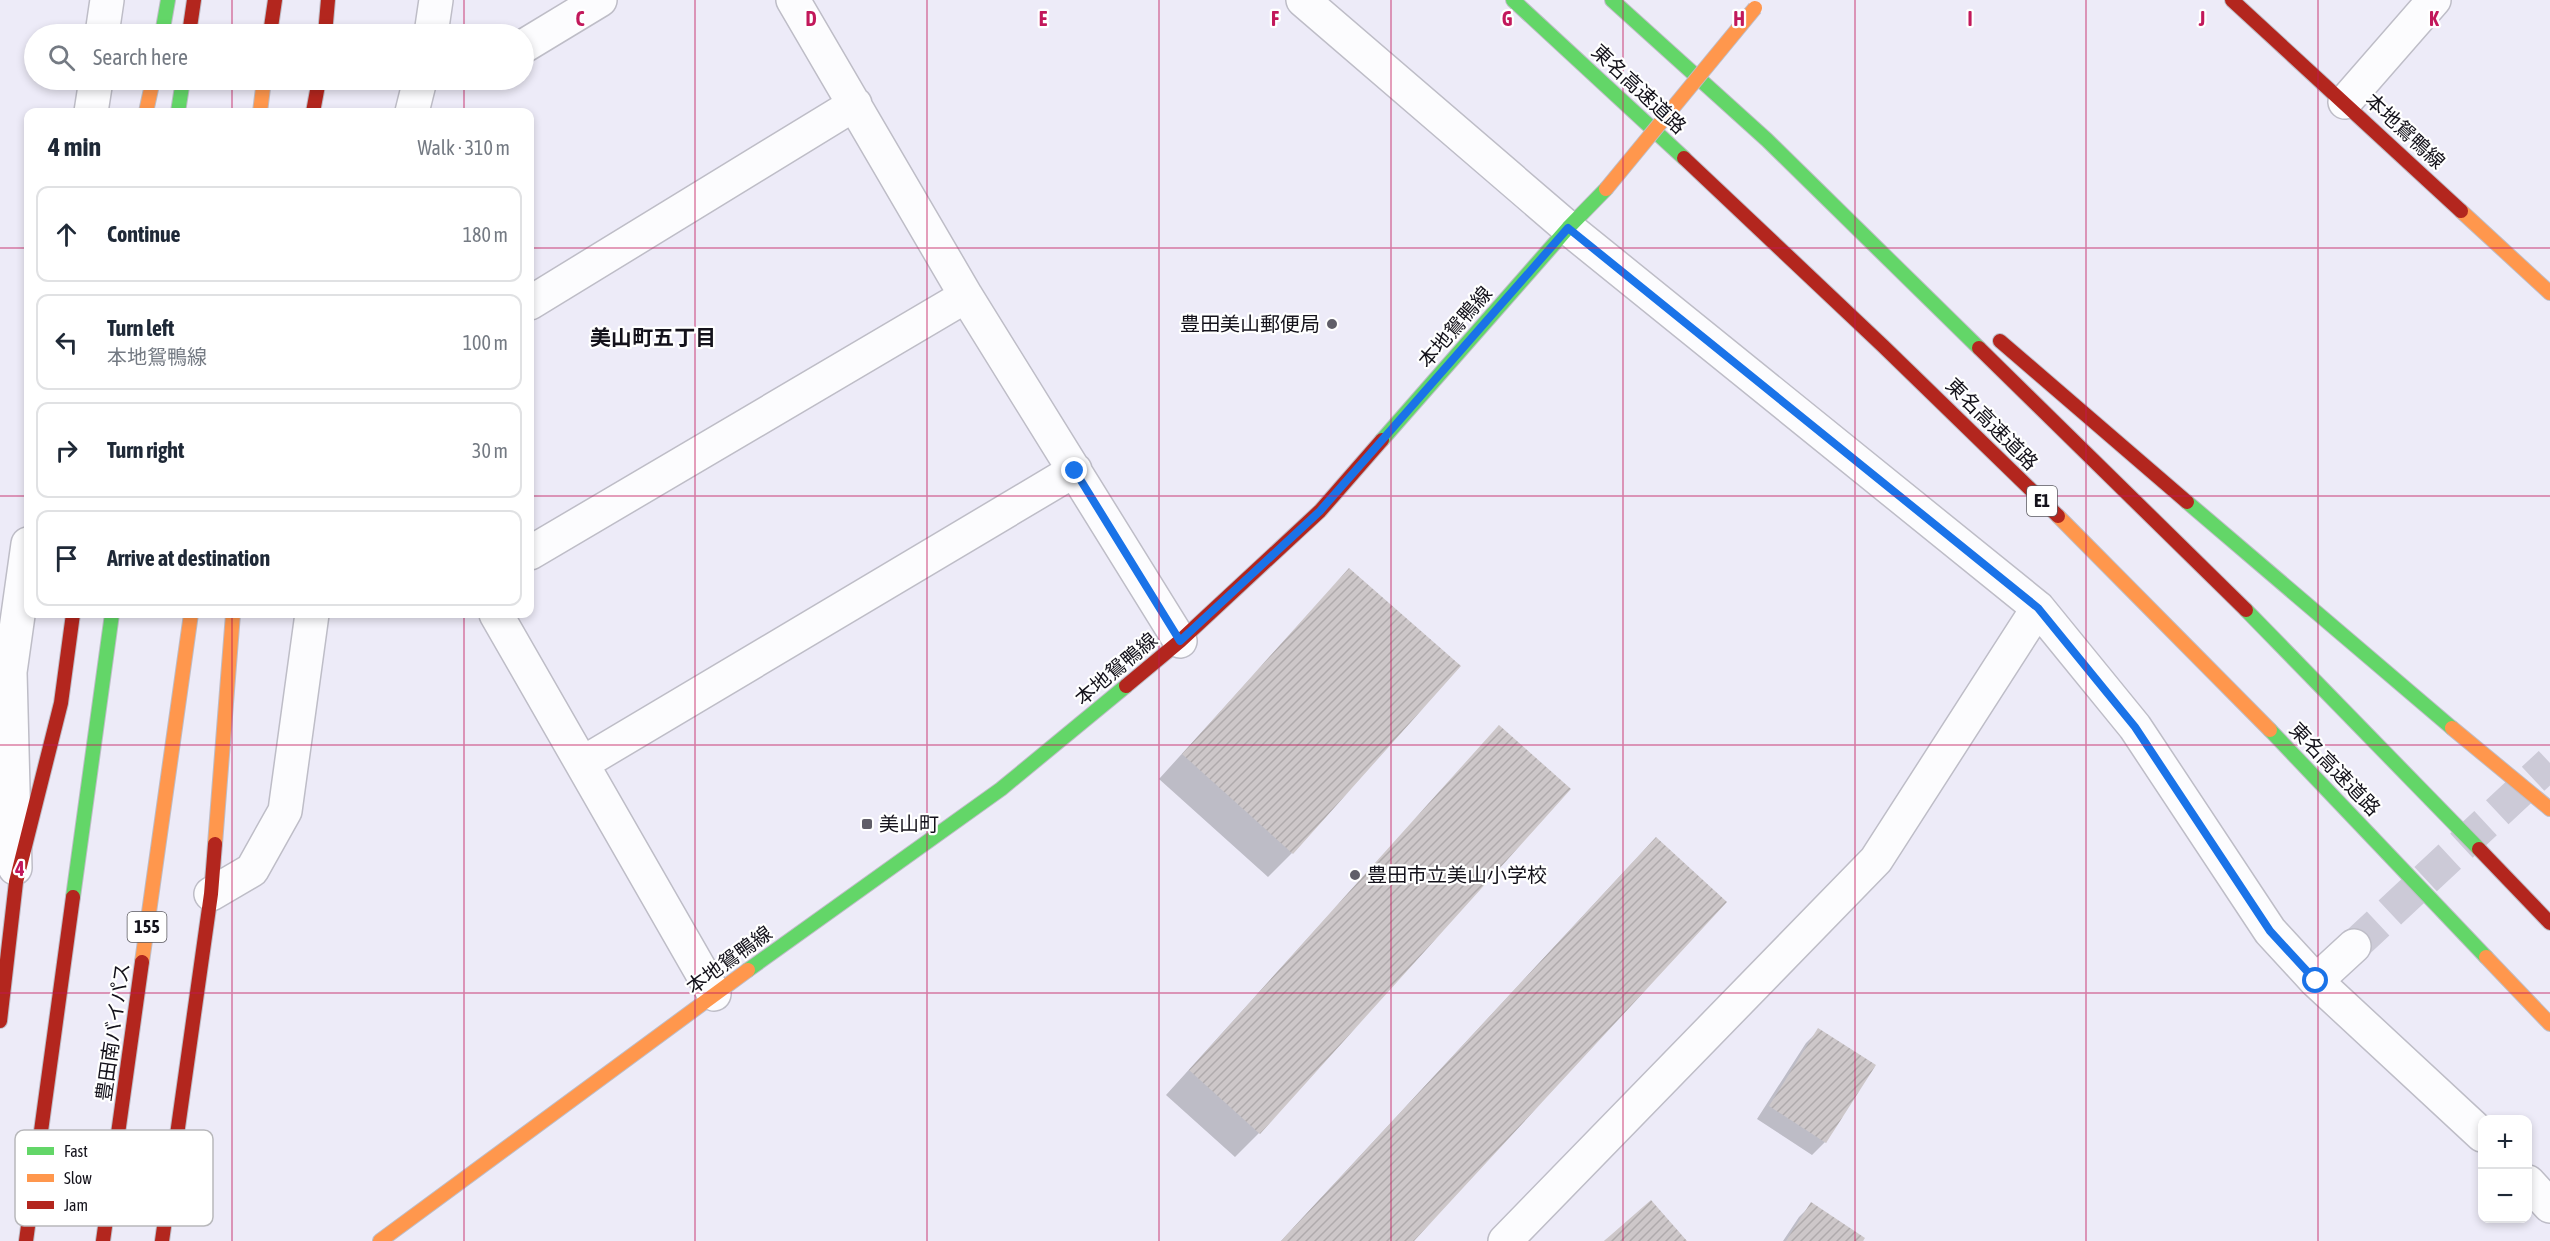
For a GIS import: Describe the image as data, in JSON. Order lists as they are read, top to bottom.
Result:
{
  "streets": {
    "main road": [
      "東名高速道路",
      "本地鴛鴨線",
      "E1",
      "155",
      "豊田南バイパス"
    ]
  },
  "districts": ["美山町五丁目"],
  "places": {
    "other": ["豊田美山郵便局", "豊田市立美山小学校"],
    "transit": ["美山町"]
  },
  "legend": ["Fast", "Slow", "Jam"],
  "page": {
    "search": "Search here",
    "heading": ["4 min", "Walk · 310 m"],
    "list": [
      ["Continue", "180 m"],
      ["Turn left", "本地鴛鴨線", "100 m"],
      ["Turn right", "30 m"],
      "Arrive at destination"
    ],
    "map_buttons": ["+", "−"]
  },
  "grid": {
    "columns": [
      "C",
      "D",
      "E",
      "F",
      "G",
      "H",
      "I",
      "J",
      "K"
    ],
    "rows": ["4"]
  }
}
